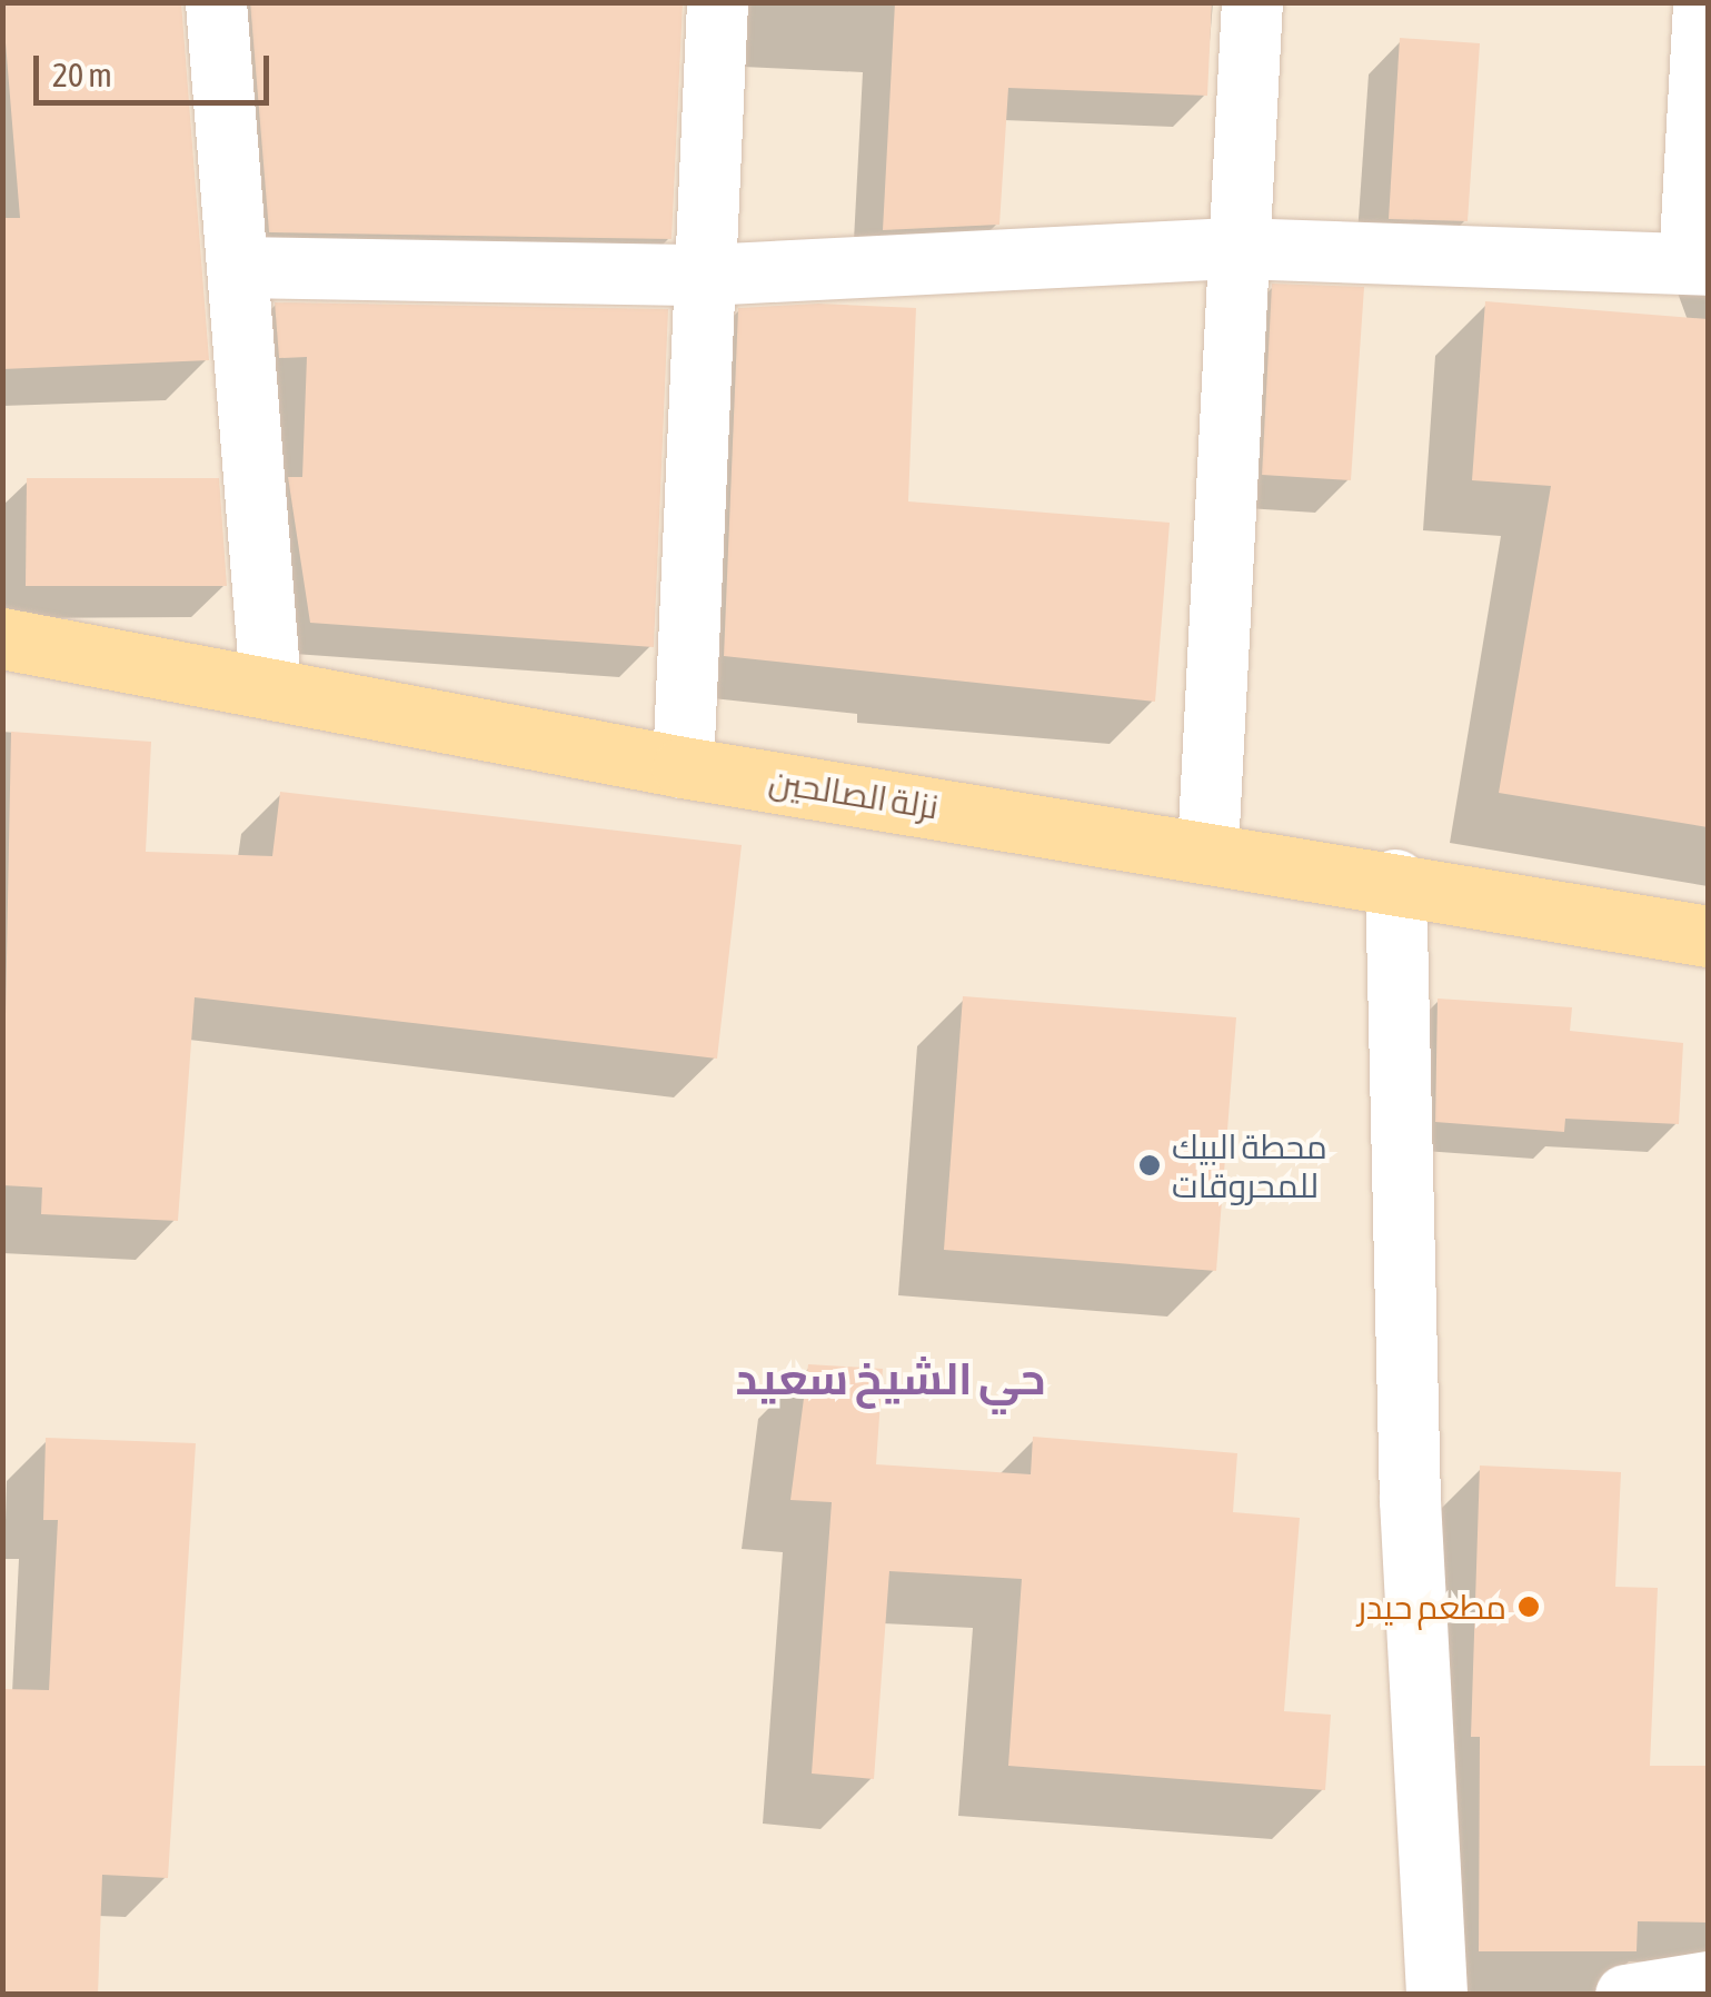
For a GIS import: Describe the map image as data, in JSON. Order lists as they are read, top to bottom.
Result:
{
  "streets": {
    "main road": ["نزلة الصالحين"]
  },
  "districts": ["حي الشيخ سعيد"],
  "places": ["محطة البيك للمحروقات", "مطعم حيدر"],
  "scale_bar": "20 m"
}
